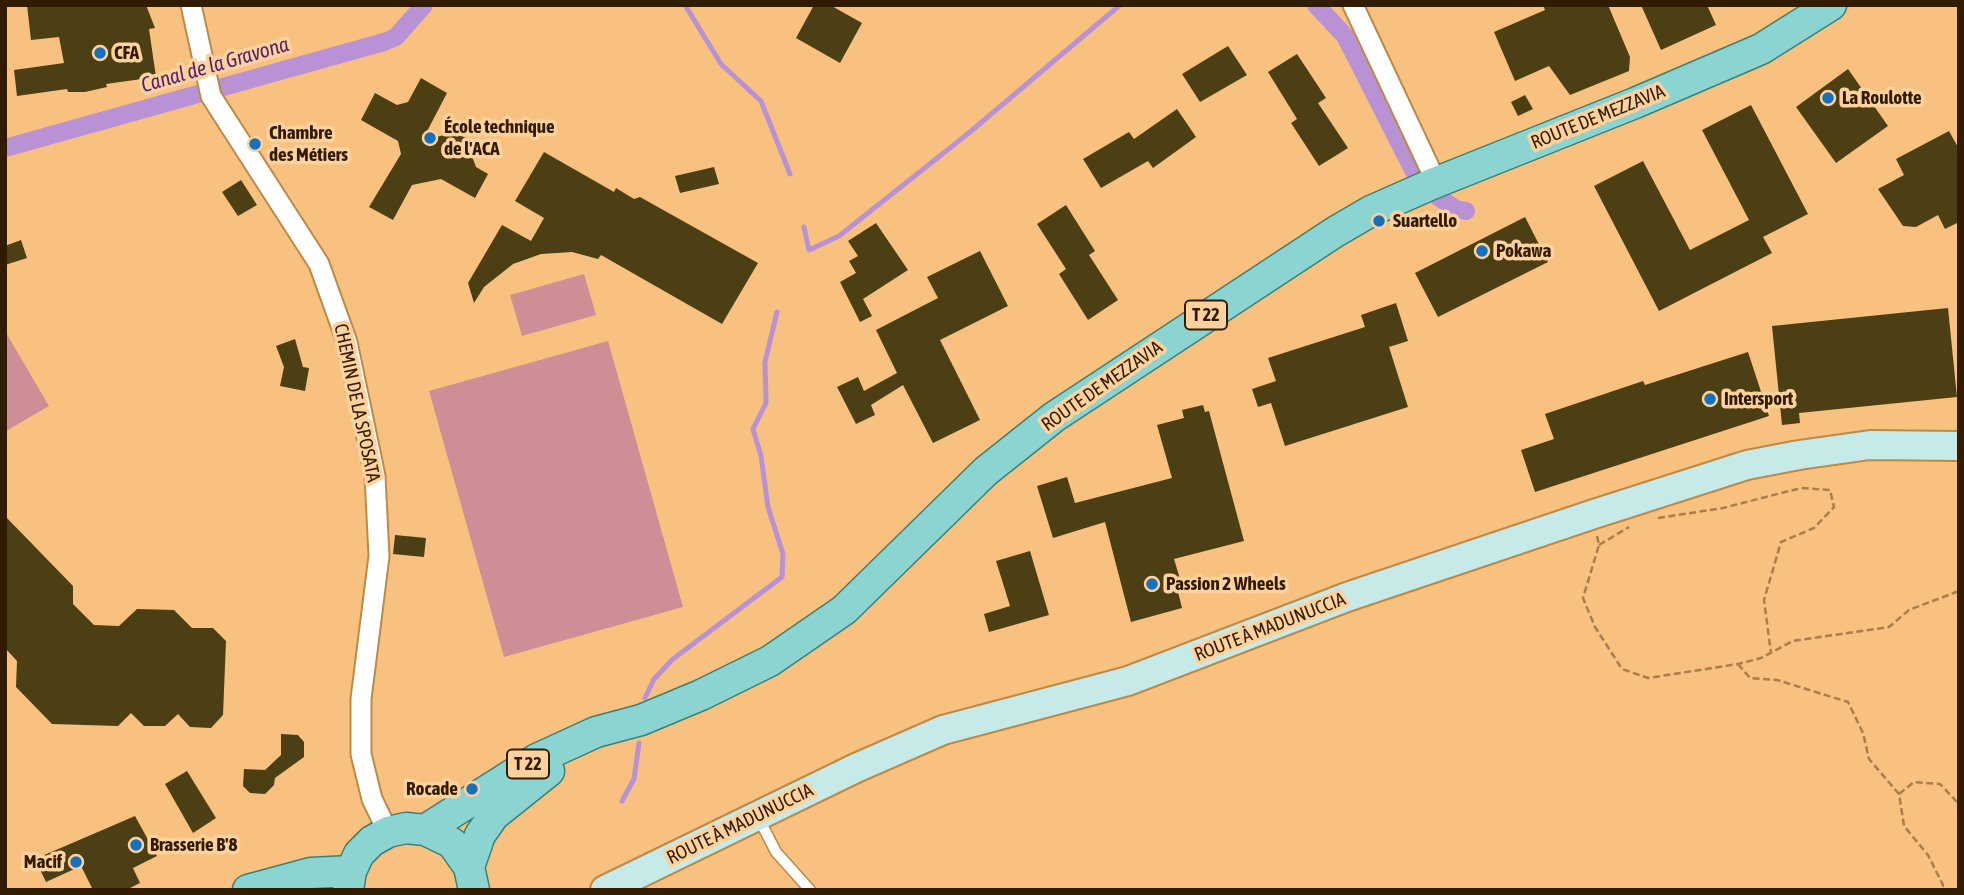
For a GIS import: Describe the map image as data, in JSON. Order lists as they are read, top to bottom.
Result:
{
  "streets": {
    "main road": ["ROUTE DE MEZZAVIA", "T 22", "ROUTE À MADUNUCCIA"],
    "street": ["CHEMIN DE LA SPOSATA"]
  },
  "water": ["Canal de la Gravona"],
  "places": [
    "CFA",
    "La Roulotte",
    "École technique de l'ACA",
    "Chambre des Métiers",
    "Suartello",
    "Pokawa",
    "Intersport",
    "Passion 2 Wheels",
    "Rocade",
    "Brasserie B'8",
    "Macif"
  ]
}
